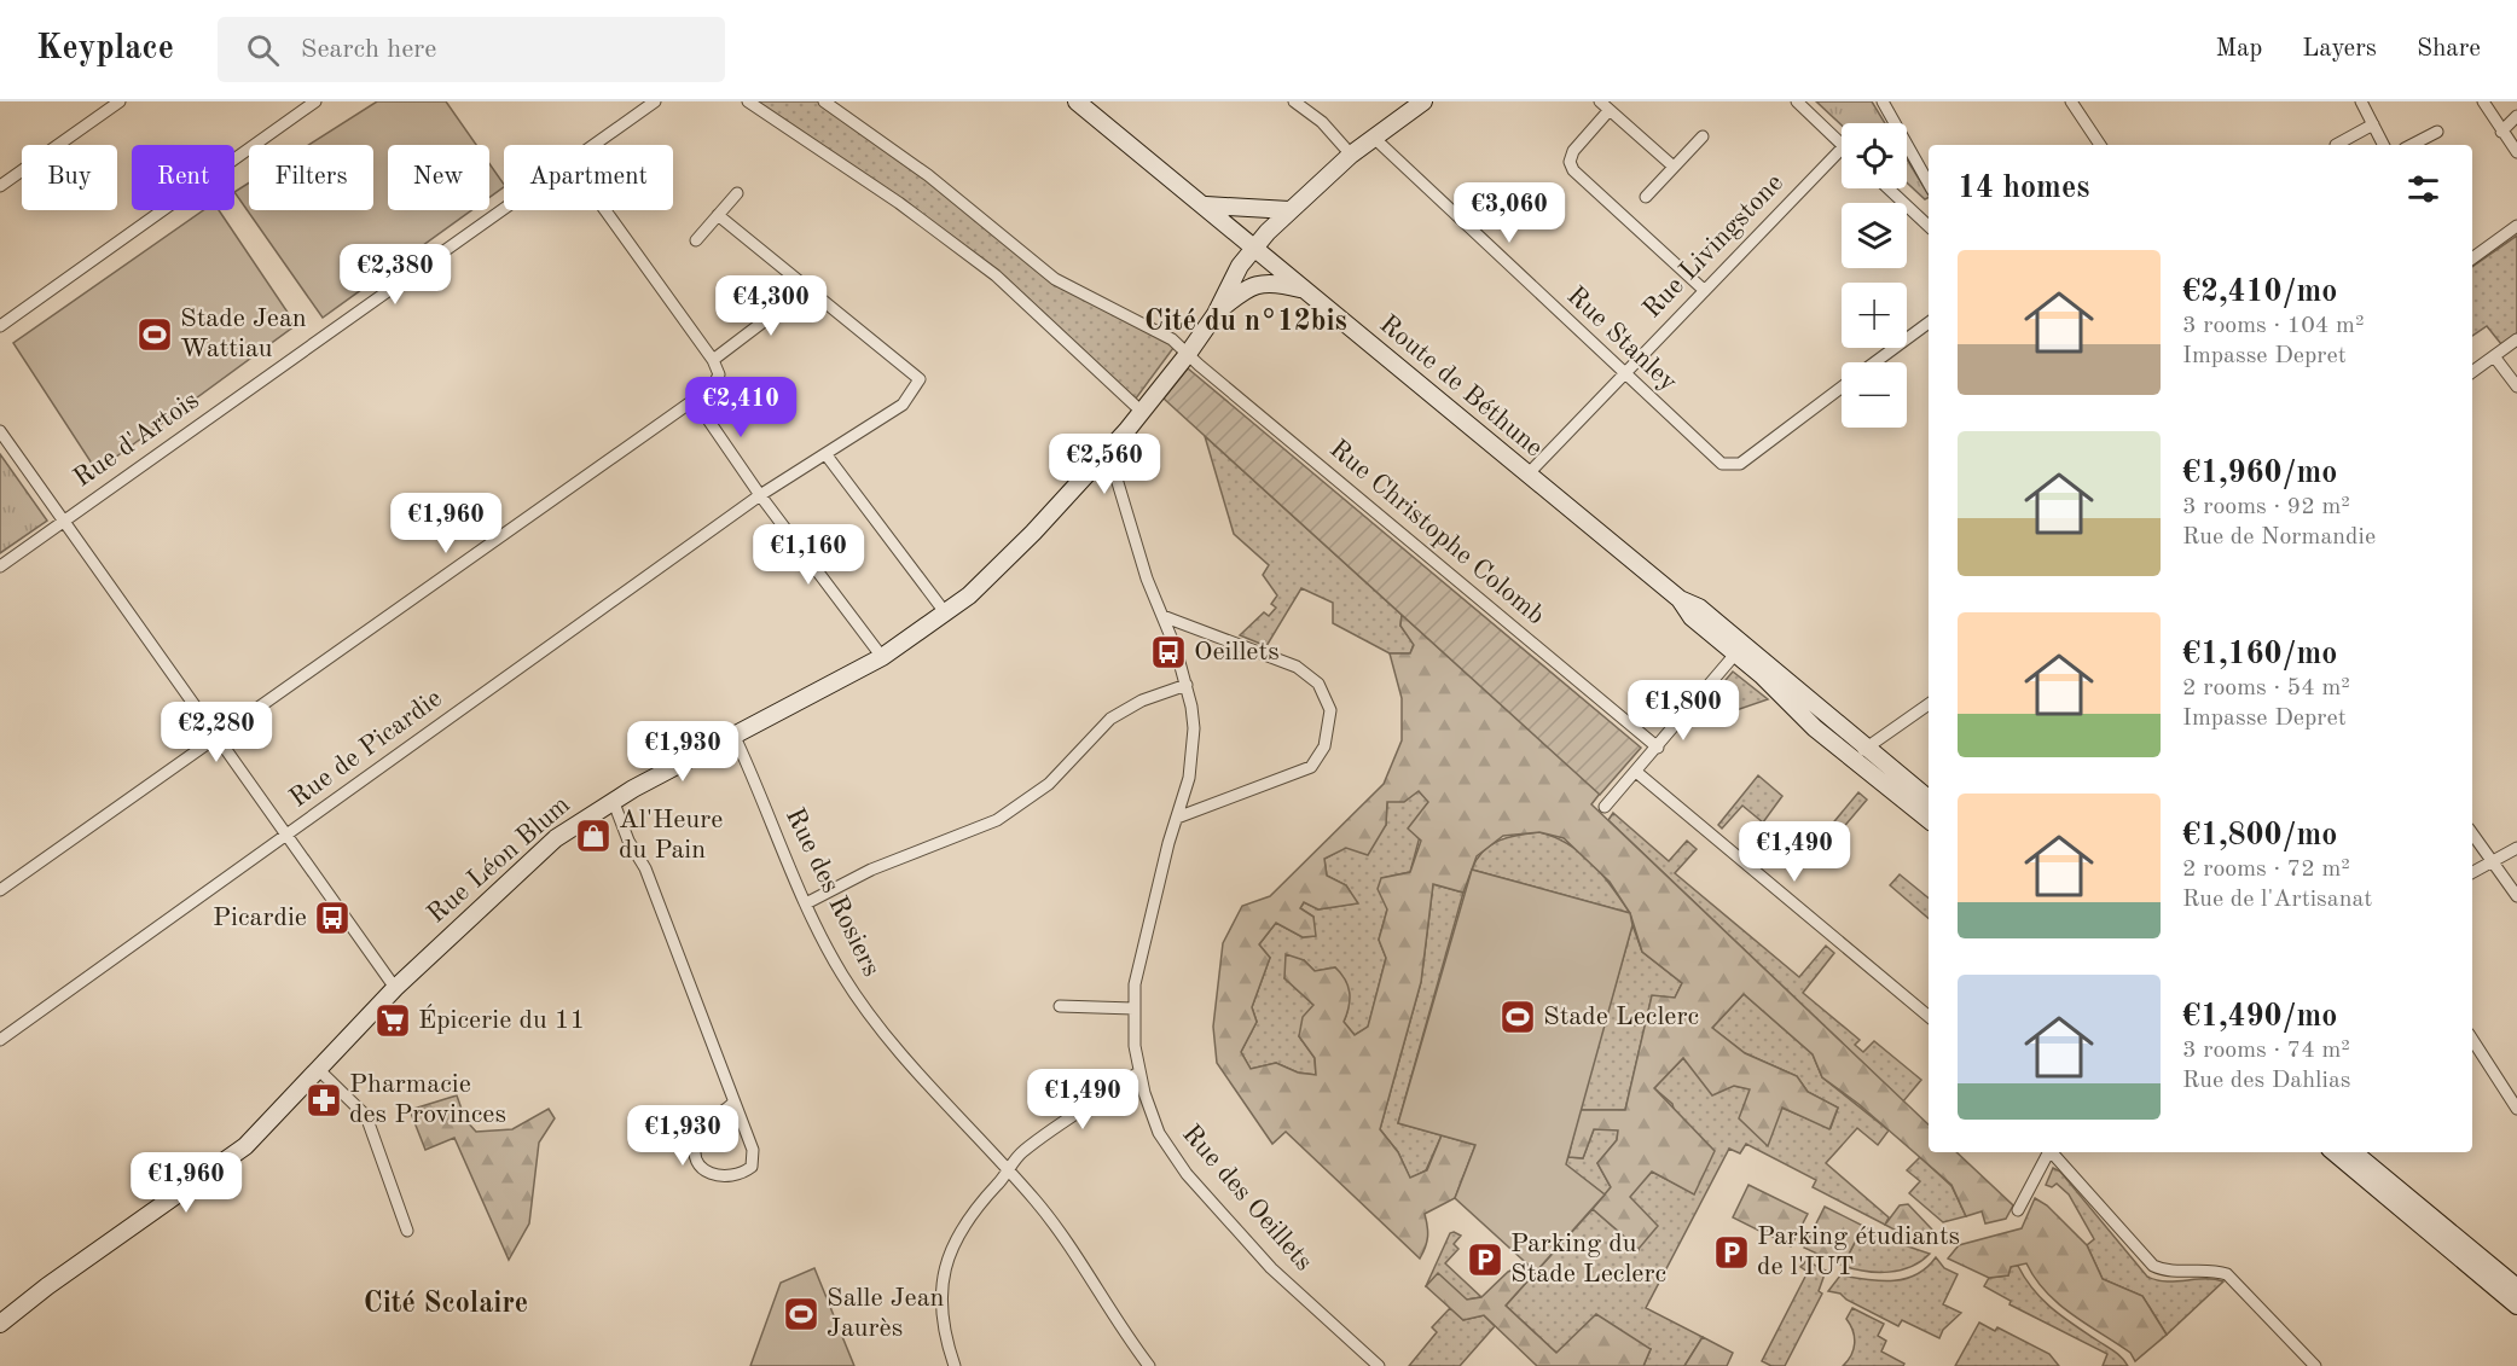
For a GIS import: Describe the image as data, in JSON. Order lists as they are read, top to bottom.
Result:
{
  "streets": {
    "street": [
      "Rue Livingstone",
      "Rue Stanley",
      "Route de Béthune",
      "Rue d'Artois",
      "Rue Christophe Colomb",
      "Rue de Picardie",
      "Rue Léon Blum",
      "Rue des Rosiers",
      "Rue des Oeillets"
    ]
  },
  "crossings": [
    ["Rue Livingstone", "Rue Stanley"],
    ["Rue Livingstone", "Route de Béthune"],
    ["Rue Stanley", "Rue Léon Blum"],
    ["Route de Béthune", "Rue Léon Blum"],
    ["Rue Christophe Colomb", "Rue Léon Blum"],
    ["Rue Léon Blum", "Rue des Rosiers"],
    ["Rue Léon Blum", "Rue des Oeillets"]
  ],
  "districts": ["Cité du n°12bis", "Cité Scolaire"],
  "places": {
    "sports": ["Stade Jean Wattiau", "Stade Leclerc", "Salle Jean Jaurès"],
    "bus stop": ["Oeillets", "Picardie"],
    "shop": ["Al'Heure du Pain"],
    "supermarket": ["Épicerie du 11"],
    "pharmacy": ["Pharmacie des Provinces"],
    "parking": ["Parking étudiants de l'IUT", "Parking du Stade Leclerc"]
  },
  "page": {
    "header": "Keyplace",
    "search": "Search here",
    "nav": ["Map", "Layers", "Share"],
    "map_buttons": ["+", "−"],
    "chip": [
      "Buy",
      "Rent",
      "Filters",
      "New",
      "Apartment"
    ],
    "heading": "14 homes",
    "price": [
      "€3,060",
      "€2,380",
      "€4,300",
      "€2,410",
      "€2,560",
      "€1,960",
      "€1,160",
      "€1,800",
      "€2,280",
      "€1,930",
      "€1,490",
      "€1,490",
      "€1,930",
      "€1,960"
    ],
    "list": [
      {
        "name": "€2,410/mo",
        "note": "3 rooms · 104 m² · Impasse Depret"
      },
      {
        "name": "€1,960/mo",
        "note": "3 rooms · 92 m² · Rue de Normandie"
      },
      {
        "name": "€1,160/mo",
        "note": "2 rooms · 54 m² · Impasse Depret"
      },
      {
        "name": "€1,800/mo",
        "note": "2 rooms · 72 m² · Rue de l'Artisanat"
      },
      {
        "name": "€1,490/mo",
        "note": "3 rooms · 74 m² · Rue des Dahlias"
      }
    ]
  }
}
